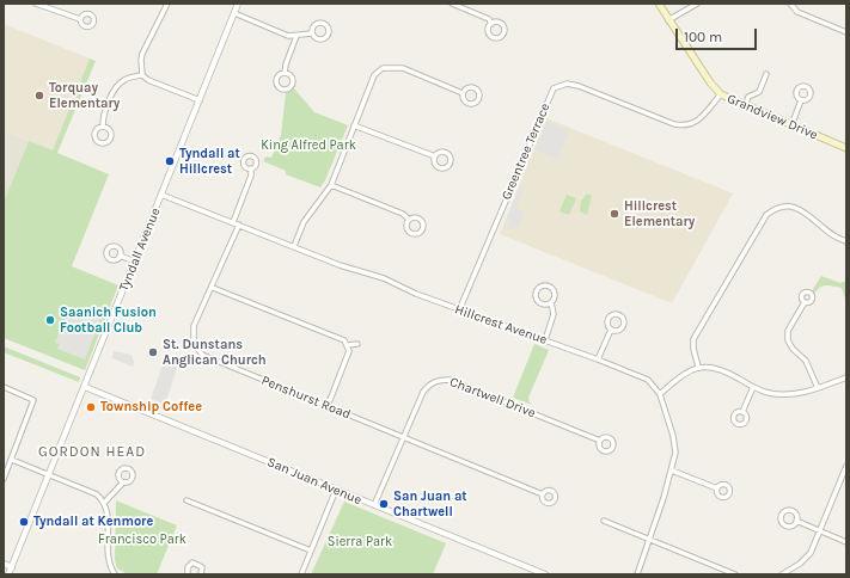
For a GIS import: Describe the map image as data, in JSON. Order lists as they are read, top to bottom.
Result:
{
  "streets": {
    "main road": ["Grandview Drive"],
    "street": [
      "Greentree Terrace",
      "Tyndall Avenue",
      "Hillcrest Avenue",
      "Penshurst Road",
      "Chartwell Drive",
      "San Juan Avenue"
    ]
  },
  "crossings": [
    ["Grandview Drive", "Greentree Terrace"],
    ["Greentree Terrace", "Hillcrest Avenue"],
    ["Tyndall Avenue", "Hillcrest Avenue"],
    ["Tyndall Avenue", "San Juan Avenue"],
    ["Hillcrest Avenue", "Penshurst Road"],
    ["Penshurst Road", "Chartwell Drive"],
    ["Chartwell Drive", "San Juan Avenue"]
  ],
  "districts": ["GORDON HEAD"],
  "parks": ["King Alfred Park", "Francisco Park", "Sierra Park"],
  "places": [
    "Torquay Elementary",
    "Tyndall at Hillcrest",
    "Hillcrest Elementary",
    "Saanich Fusion Football Club",
    "St. Dunstans Anglican Church",
    "Township Coffee",
    "San Juan at Chartwell",
    "Tyndall at Kenmore"
  ],
  "scale_bar": "100 m"
}
